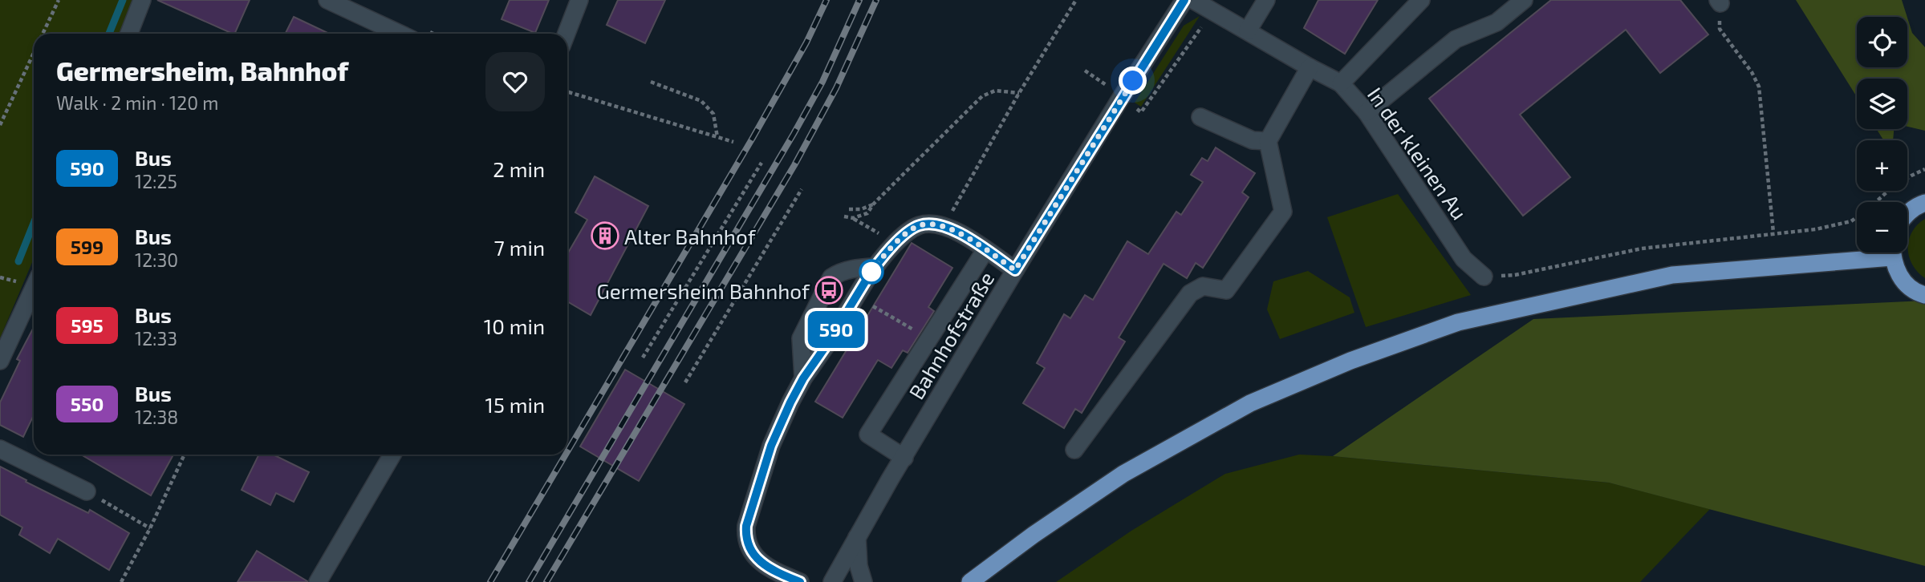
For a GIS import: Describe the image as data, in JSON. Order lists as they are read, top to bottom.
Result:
{
  "streets": {
    "street": ["In der kleinen Au", "Bahnhofstraße"]
  },
  "places": {
    "building": ["Alter Bahnhof"],
    "bus stop": ["Germersheim Bahnhof"]
  },
  "lines": ["bus line 590"],
  "page": {
    "on_map": "590",
    "map_buttons": ["+", "−"],
    "heading": ["Germersheim, Bahnhof", "Walk · 2 min · 120 m"],
    "list": [
      {
        "mark": "590",
        "name": "Bus",
        "note": "12:25",
        "value": "2 min"
      },
      {
        "mark": "599",
        "name": "Bus",
        "note": "12:30",
        "value": "7 min"
      },
      {
        "mark": "595",
        "name": "Bus",
        "note": "12:33",
        "value": "10 min"
      },
      {
        "mark": "550",
        "name": "Bus",
        "note": "12:38",
        "value": "15 min"
      }
    ]
  }
}
